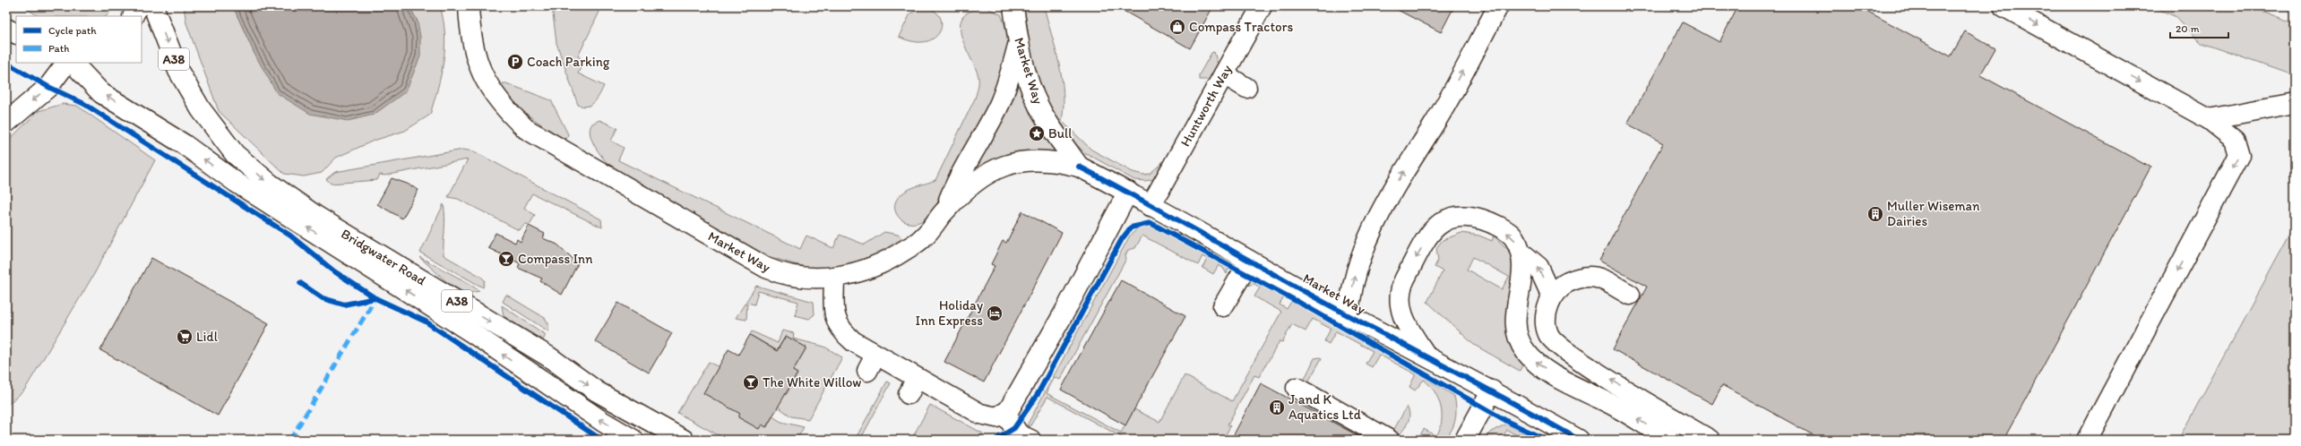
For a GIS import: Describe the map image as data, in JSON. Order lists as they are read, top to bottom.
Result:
{
  "streets": {
    "main road": [
      "A38",
      "Market Way",
      "Huntworth Way",
      "Bridgwater Road"
    ]
  },
  "crossings": [
    ["Market Way", "Huntworth Way"]
  ],
  "places": {
    "shop": ["Compass Tractors"],
    "parking": ["Coach Parking"],
    "place": ["Bull"],
    "building": ["Muller Wiseman Dairies", "J and K Aquatics Ltd"],
    "bar": ["Compass Inn", "The White Willow"],
    "hotel": ["Holiday Inn Express"],
    "supermarket": ["Lidl"]
  },
  "legend": ["Cycle path", "Path"],
  "scale_bar": "20 m"
}
